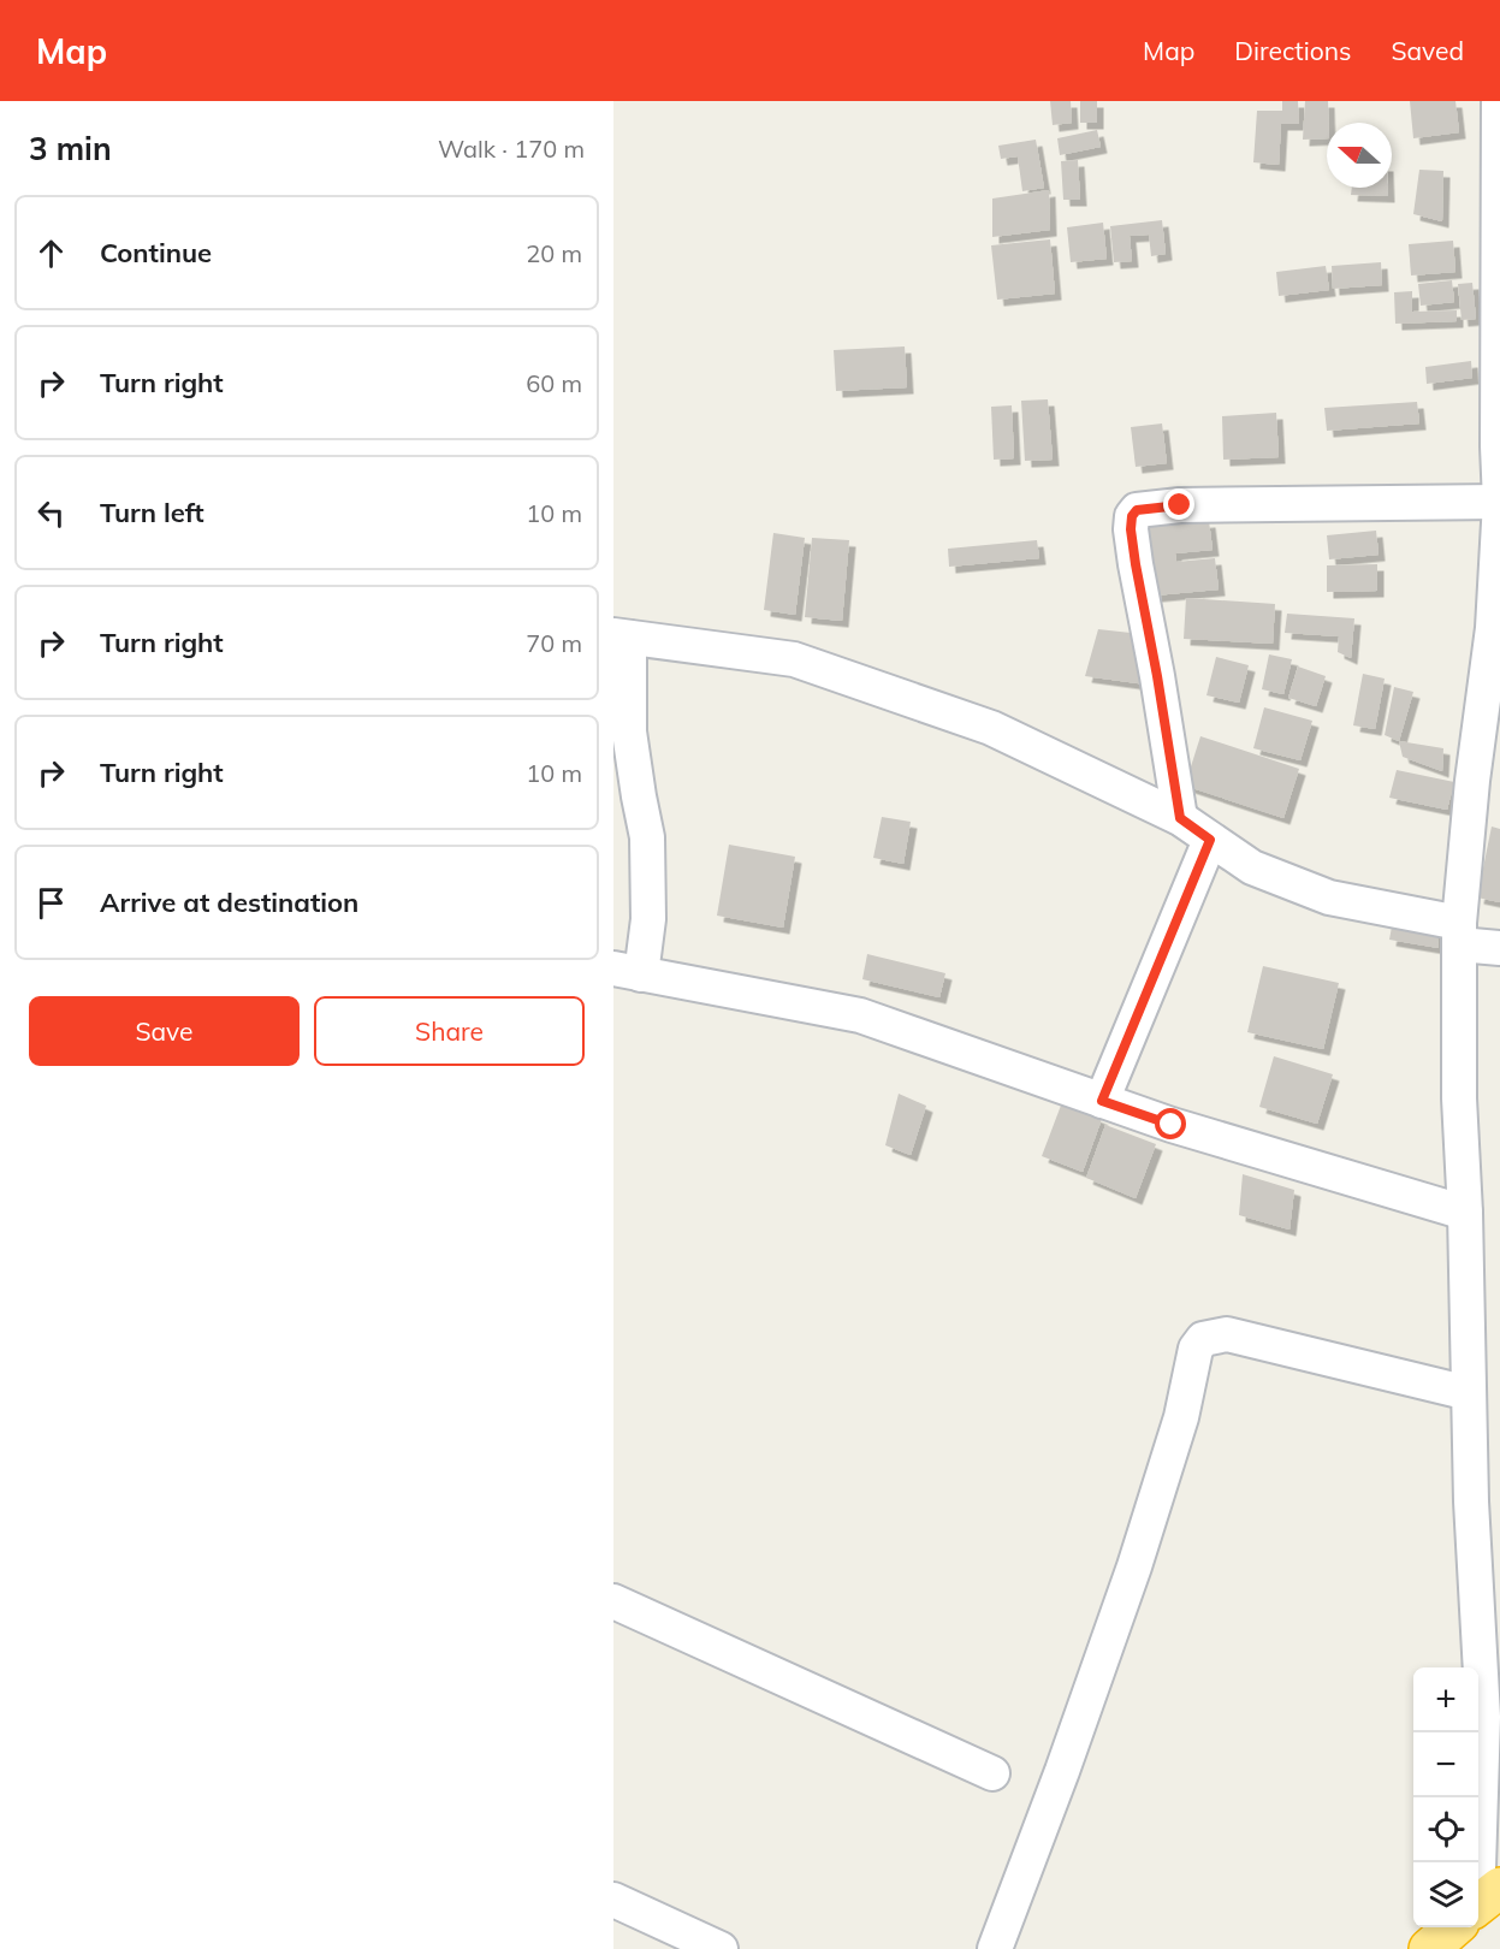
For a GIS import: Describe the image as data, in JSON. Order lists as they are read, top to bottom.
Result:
{
  "north": "left",
  "page": {
    "header": "Map",
    "nav": ["Map", "Directions", "Saved"],
    "heading": ["3 min", "Walk · 170 m"],
    "list": [
      ["Continue", "20 m"],
      ["Turn right", "60 m"],
      ["Turn left", "10 m"],
      ["Turn right", "70 m"],
      ["Turn right", "10 m"],
      "Arrive at destination"
    ],
    "buttons": ["Save", "Share"],
    "map_buttons": ["+", "−"]
  }
}
